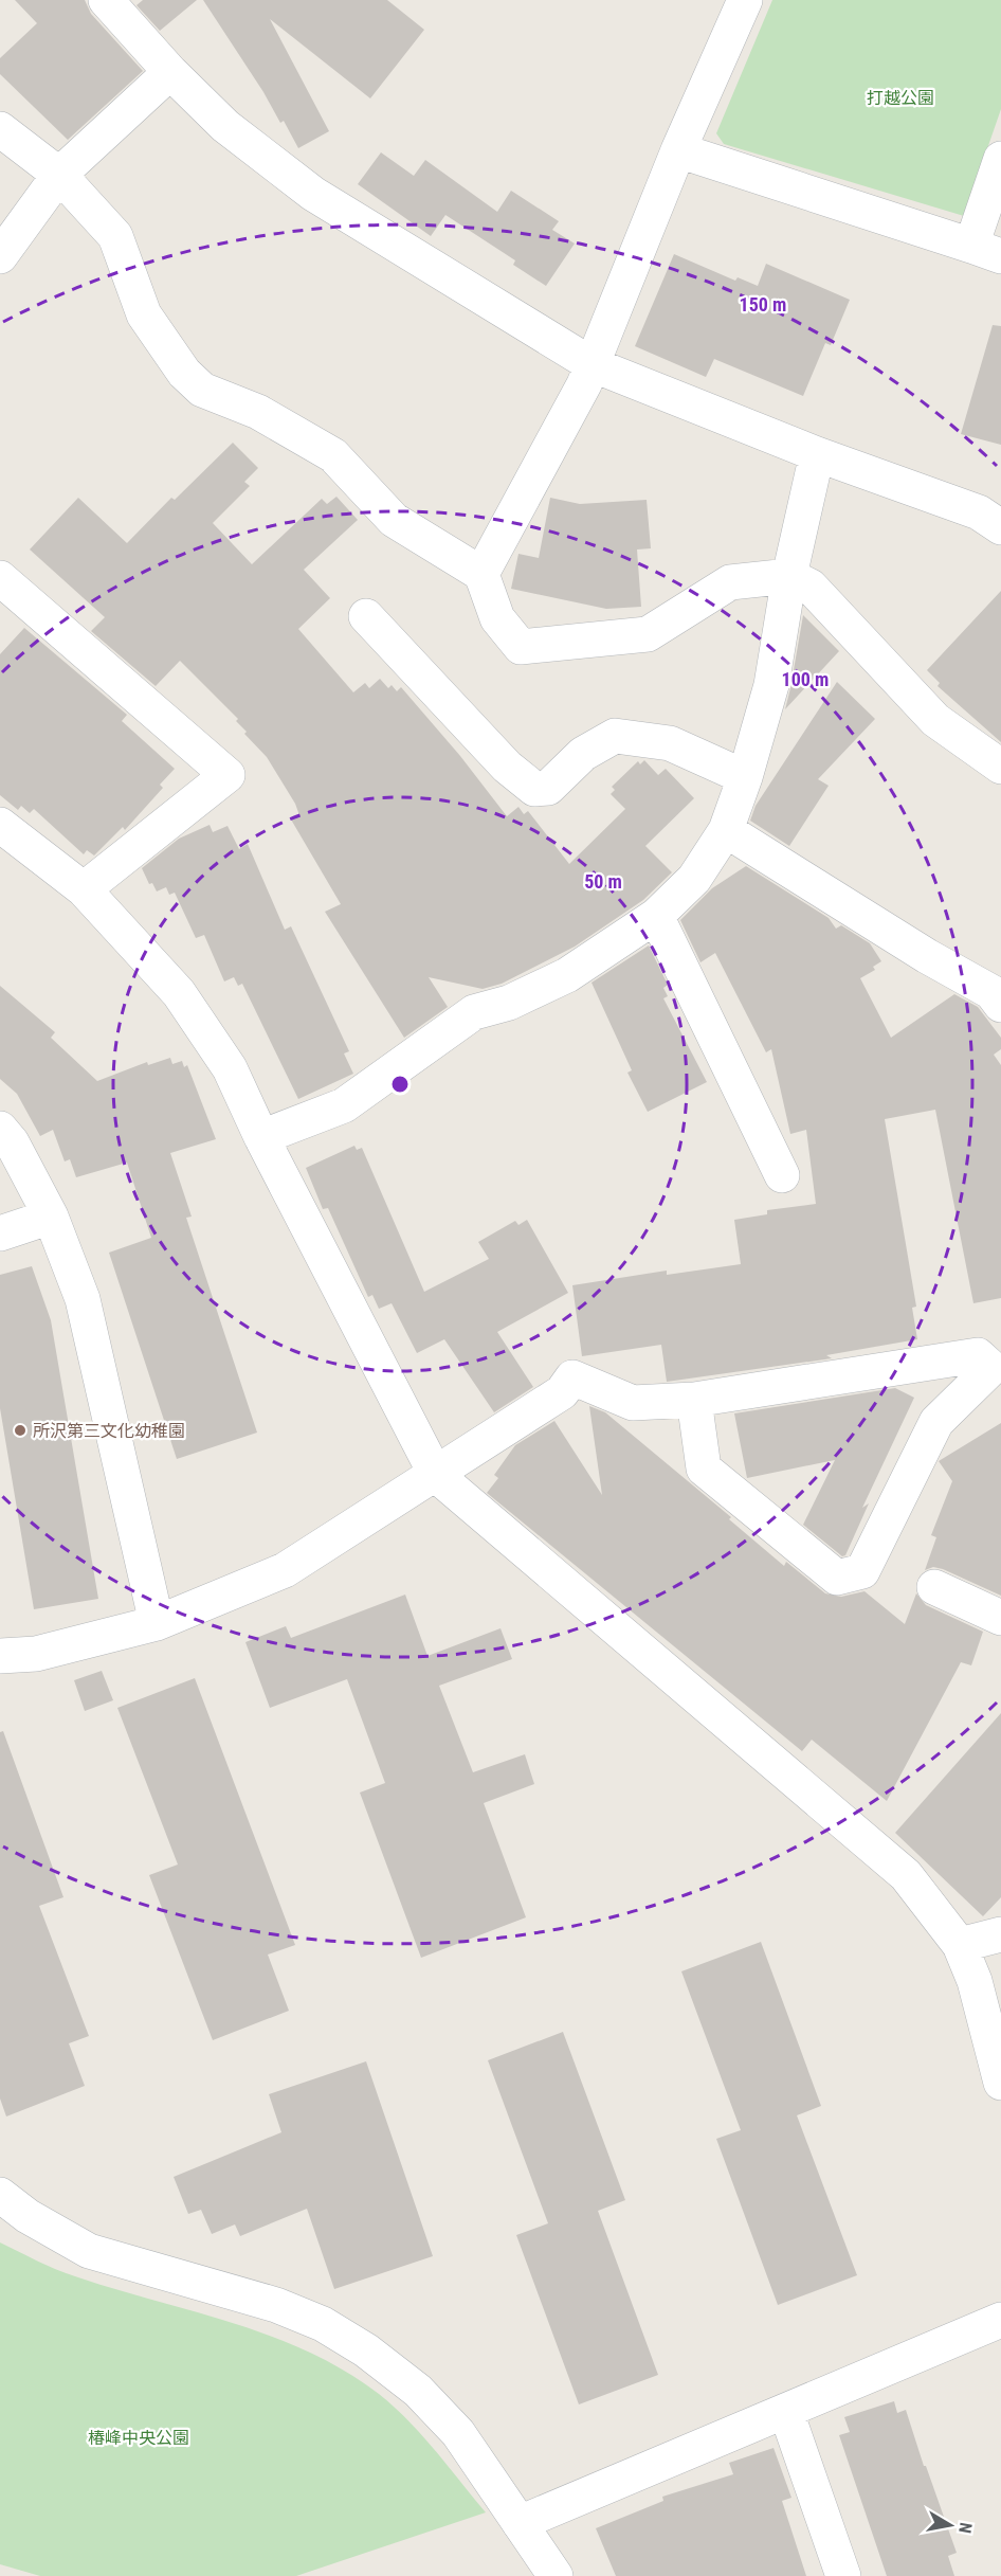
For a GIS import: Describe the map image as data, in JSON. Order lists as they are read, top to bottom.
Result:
{
  "parks": ["打越公園", "椿峰中央公園"],
  "places": ["所沢第三文化幼稚園"],
  "north": "right",
  "rings": ["150 m", "100 m", "50 m"]
}
